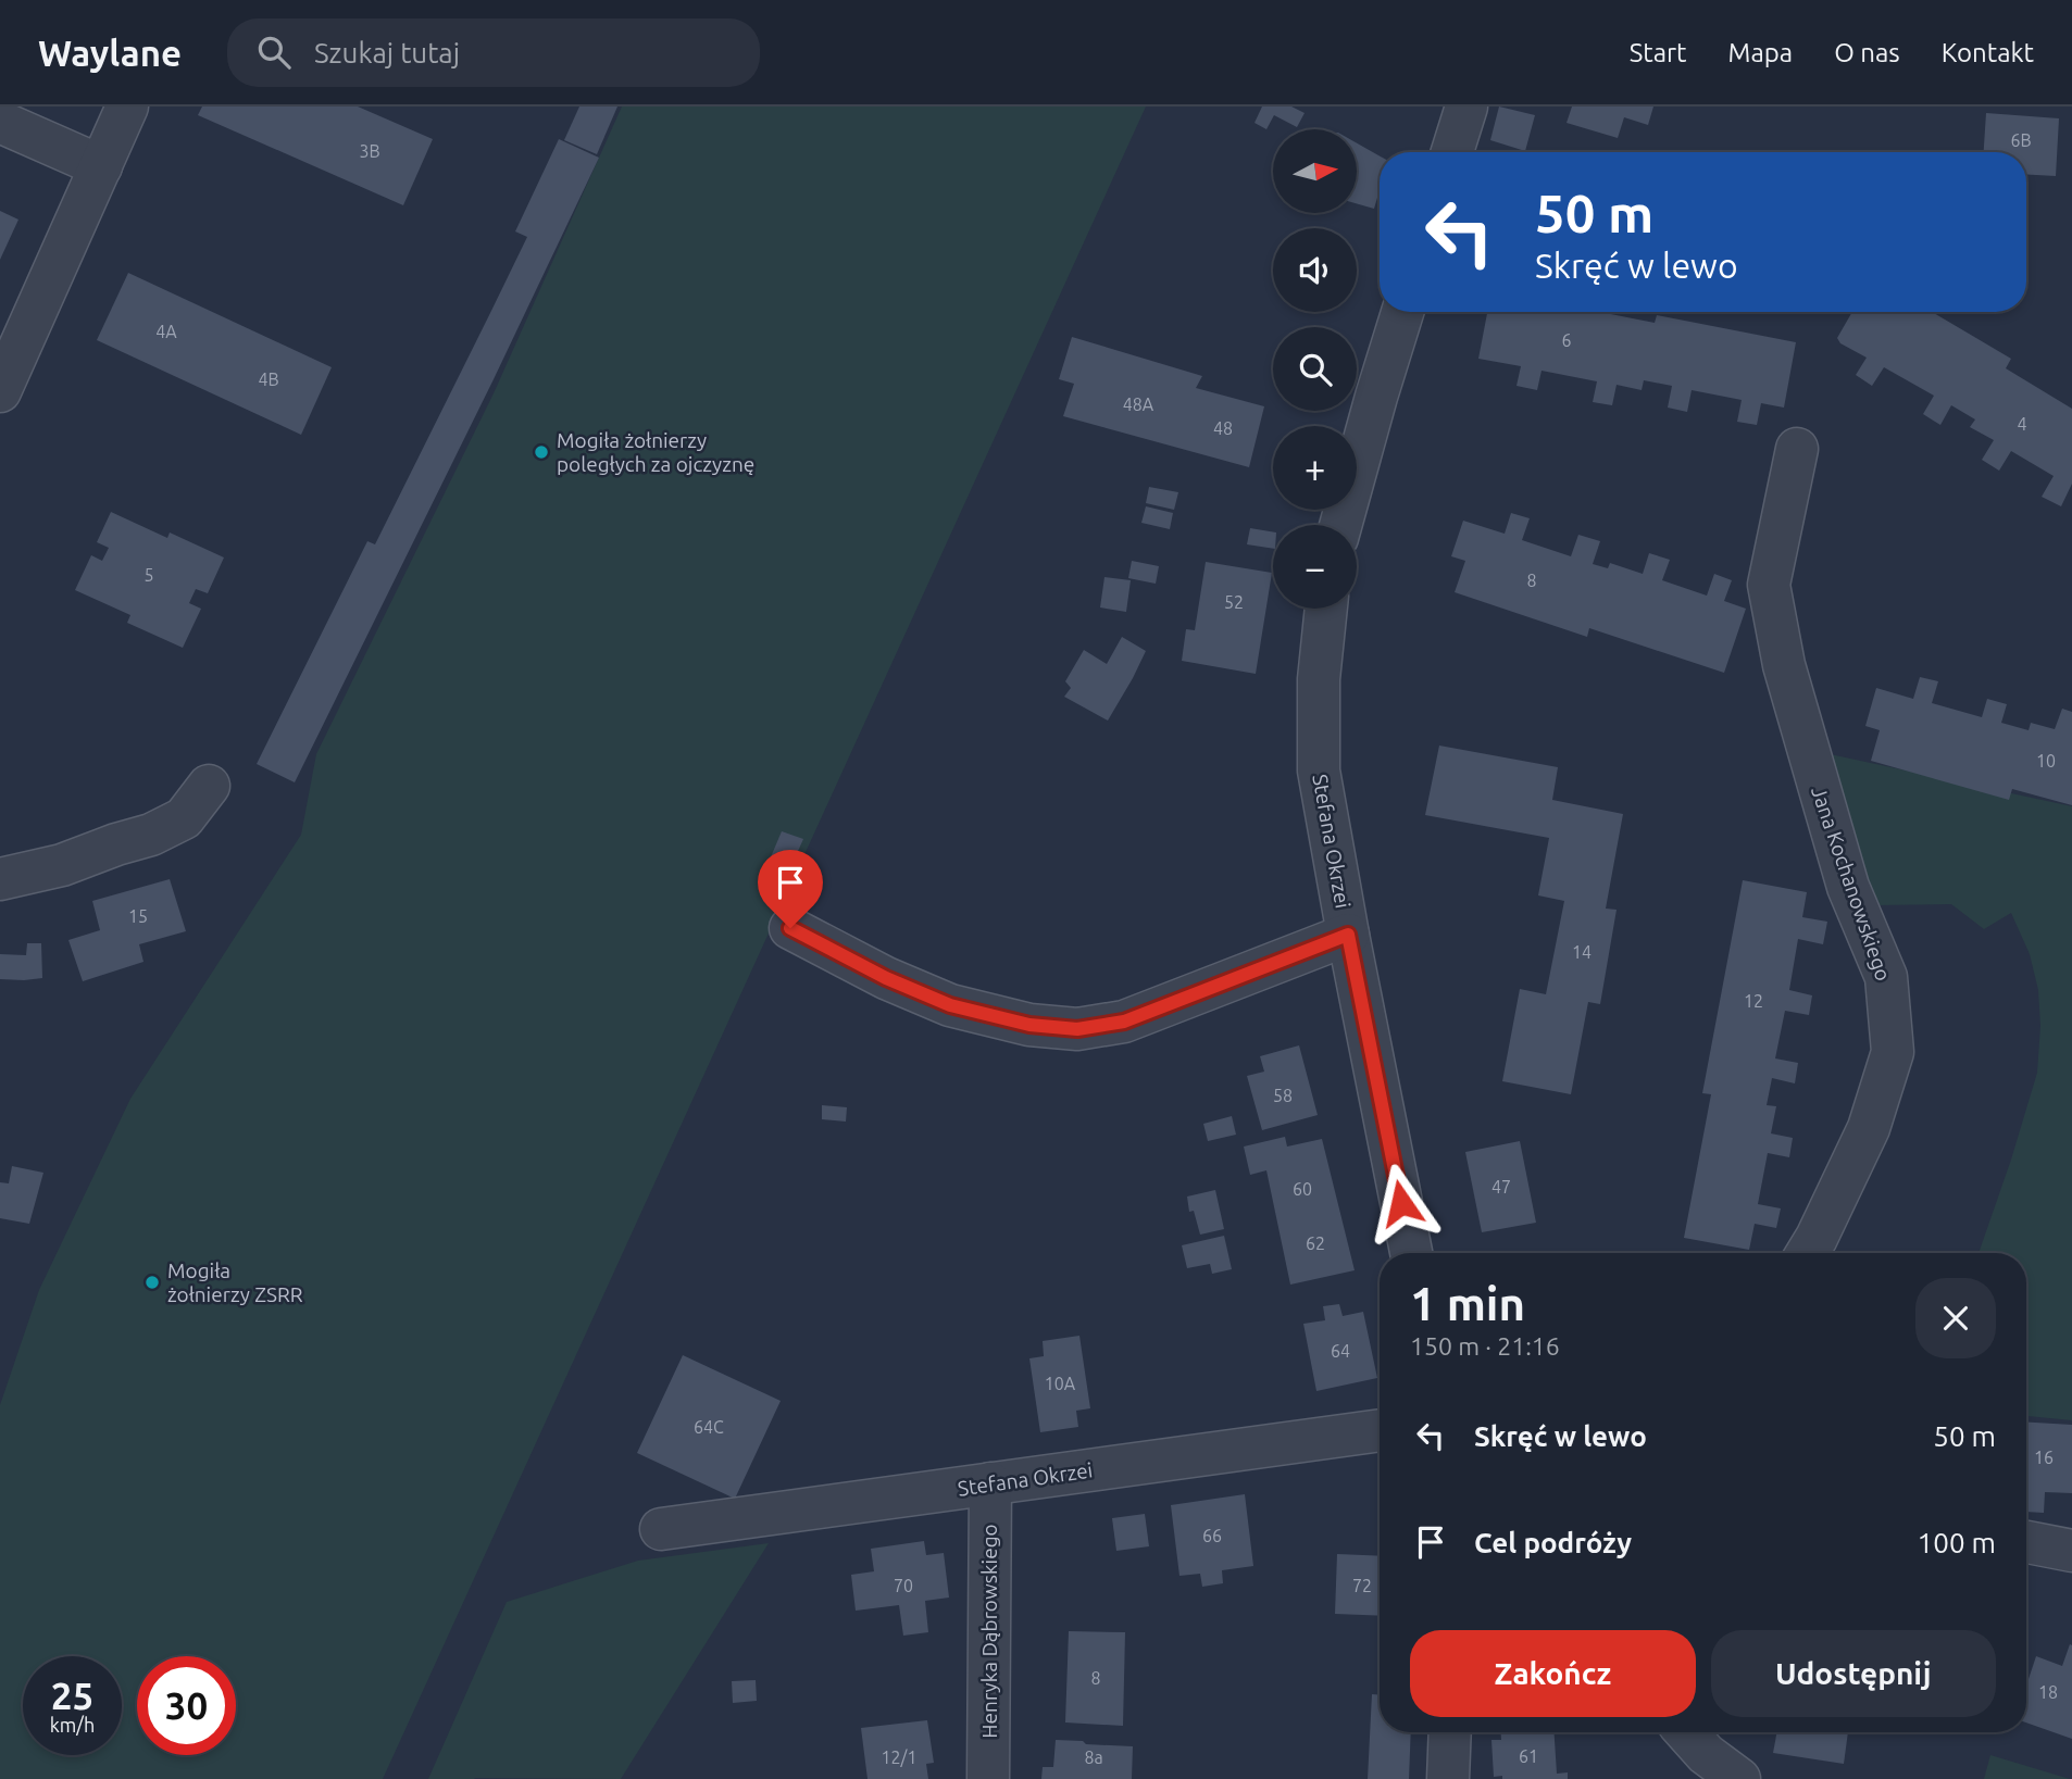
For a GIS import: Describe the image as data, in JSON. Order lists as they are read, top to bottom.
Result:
{
  "streets": {
    "street": ["Stefana Okrzei", "Jana Kochanowskiego", "Henryka Dąbrowskiego"]
  },
  "crossings": [
    ["Stefana Okrzei", "Henryka Dąbrowskiego"]
  ],
  "places": ["Mogiła żołnierzy poległych za ojczyznę", "Mogiła żołnierzy ZSRR"],
  "house_numbers": [
    "6B",
    "3B",
    "4A",
    "6",
    "4B",
    "48A",
    "4",
    "48",
    "5",
    "8",
    "52",
    "10",
    "15",
    "14",
    "12",
    "58",
    "47",
    "60",
    "62",
    "64",
    "10A",
    "64C",
    "16",
    "66",
    "70",
    "72",
    "8",
    "18",
    "61",
    "12/1",
    "8a"
  ],
  "north": "right",
  "page": {
    "header": "Waylane",
    "search": "Szukaj tutaj",
    "nav": [
      "Start",
      "Mapa",
      "O nas",
      "Kontakt"
    ],
    "map_buttons": ["+", "−"],
    "turn": ["50 m", "Skręć w lewo"],
    "heading": ["1 min", "150 m · 21:16"],
    "list": [
      {
        "name": "Skręć w lewo",
        "value": "50 m"
      },
      {
        "name": "Cel podróży",
        "value": "100 m"
      }
    ],
    "buttons": ["Zakończ", "Udostępnij"],
    "speed": "25 km/h",
    "limit": "30"
  }
}
